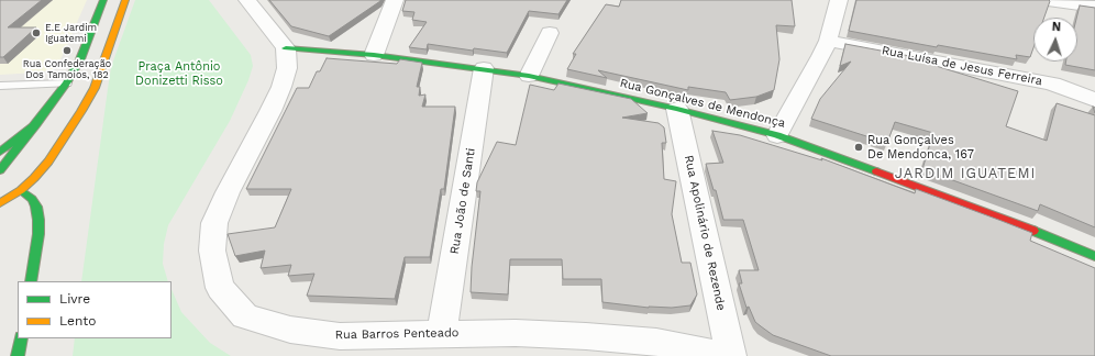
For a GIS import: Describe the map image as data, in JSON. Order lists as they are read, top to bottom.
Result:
{
  "streets": {
    "main road": ["Rua Gonçalves de Mendonça"],
    "street": [
      "Rua Luísa de Jesus Ferreira",
      "Rua João de Santi",
      "Rua Apolinário de Rezende",
      "Rua Barros Penteado"
    ]
  },
  "crossings": [
    ["Rua Gonçalves de Mendonça", "Rua João de Santi"],
    ["Rua Gonçalves de Mendonça", "Rua Apolinário de Rezende"],
    ["Rua Gonçalves de Mendonça", "Rua Barros Penteado"],
    ["Rua João de Santi", "Rua Barros Penteado"]
  ],
  "districts": ["JARDIM IGUATEMI"],
  "parks": ["Praça Antônio Donizetti Risso"],
  "places": ["E.E Jardim Iguatemi", "Rua Confederação Dos Tamoios, 182", "Rua Gonçalves De Mendonca, 167"],
  "legend": ["Livre", "Lento"],
  "north": "top"
}
